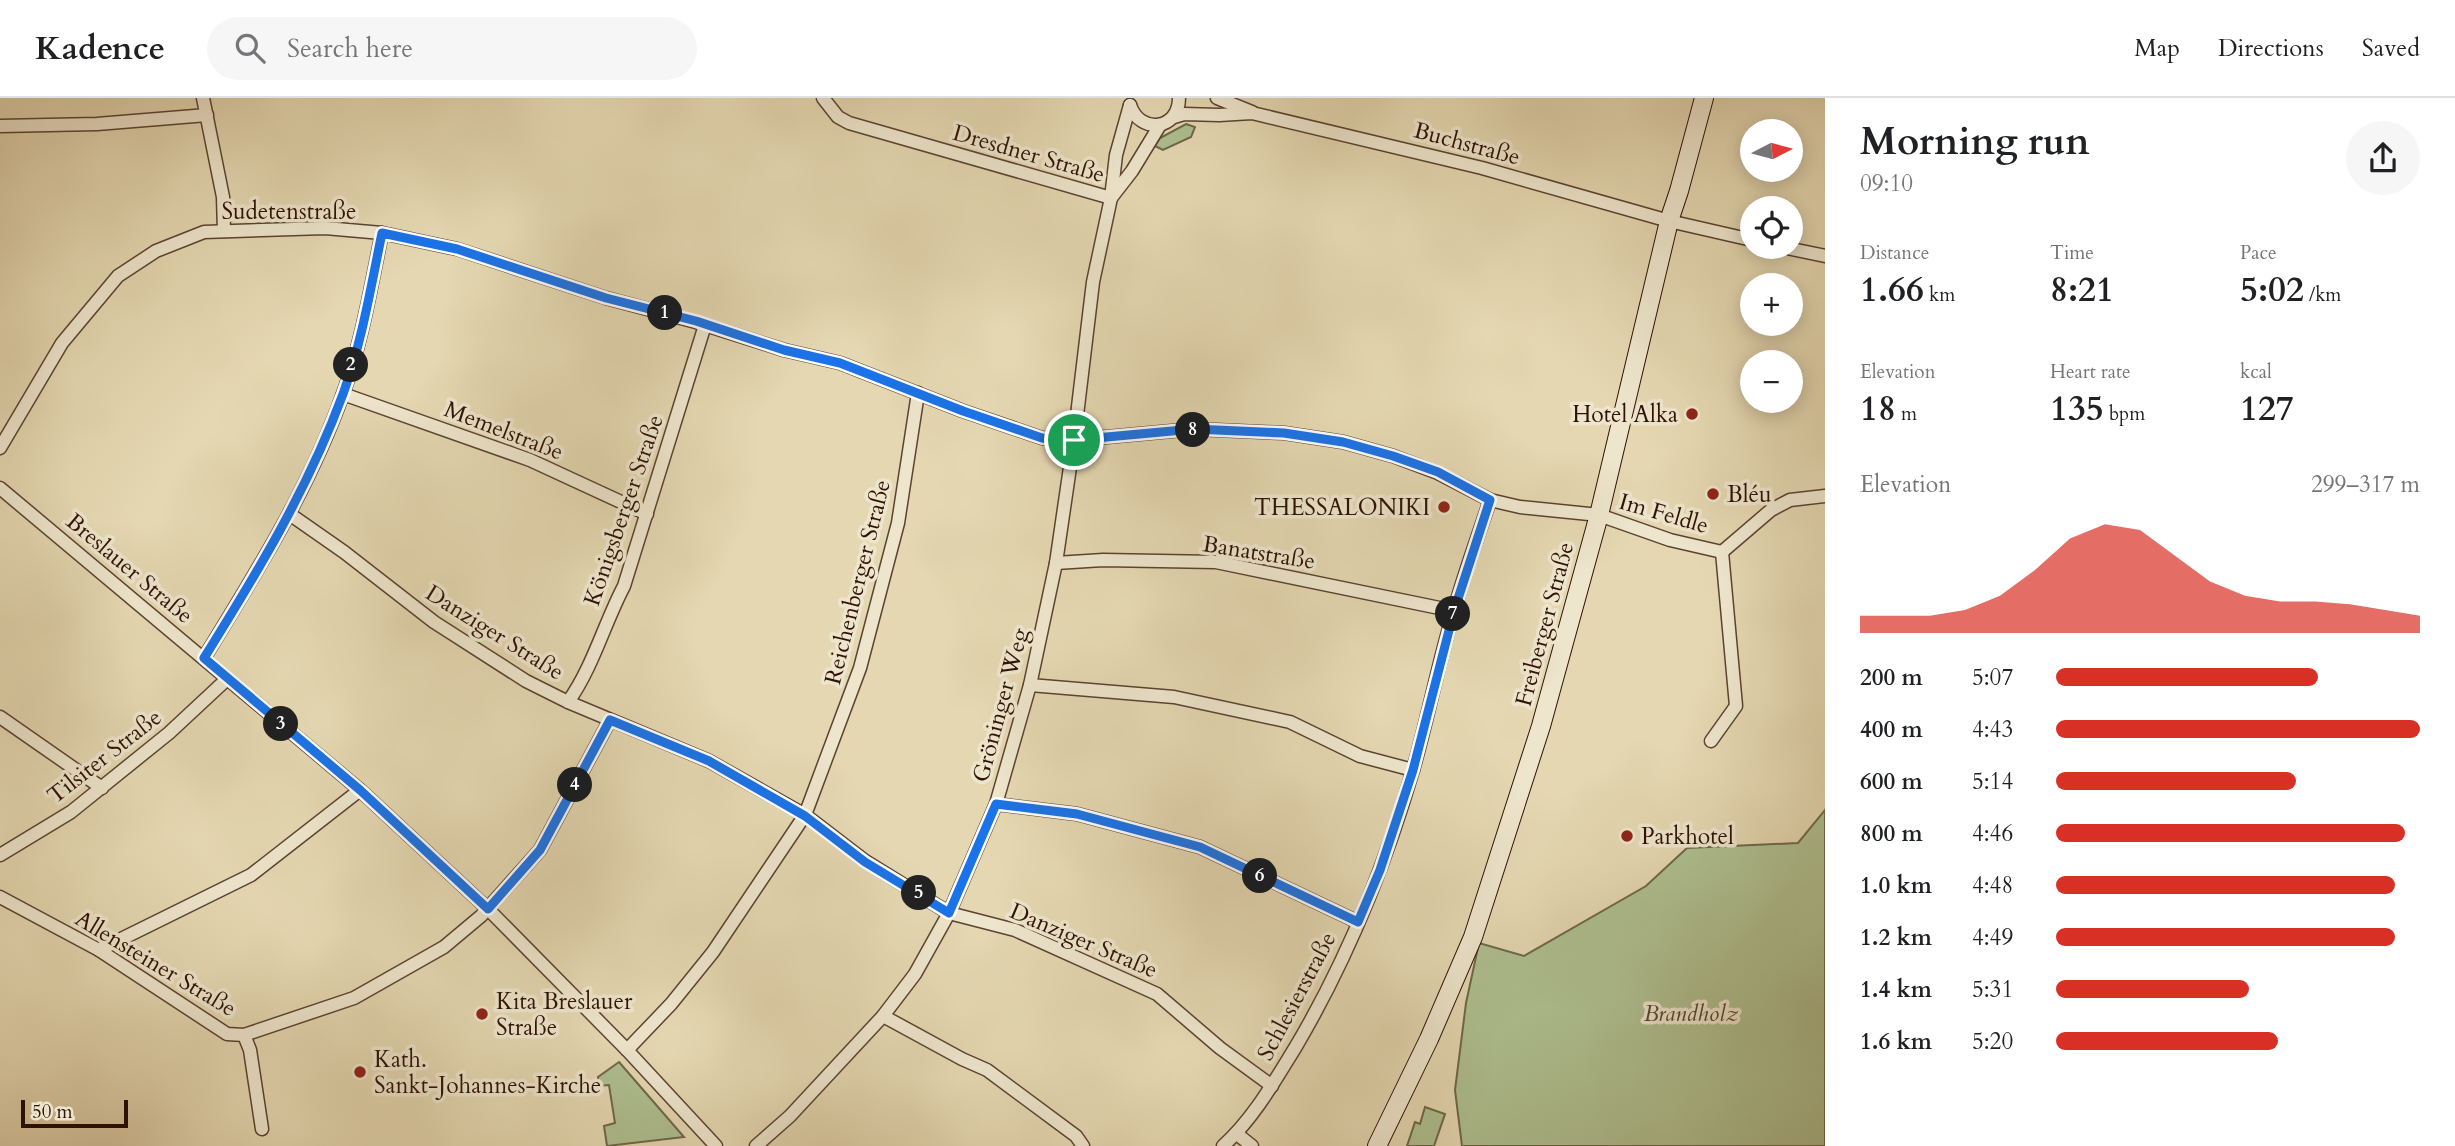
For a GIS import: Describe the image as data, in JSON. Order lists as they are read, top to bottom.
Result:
{
  "streets": {
    "main road": ["Freiberger Straße"],
    "street": [
      "Buchstraße",
      "Dresdner Straße",
      "Sudetenstraße",
      "Memelstraße",
      "Königsberger Straße",
      "Im Feldle",
      "Banatstraße",
      "Breslauer Straße",
      "Reichenberger Straße",
      "Danziger Straße",
      "Gröninger Weg",
      "Tilsiter Straße",
      "Allensteiner Straße",
      "Schlesierstraße"
    ]
  },
  "crossings": [
    ["Buchstraße", "Freiberger Straße"],
    ["Buchstraße", "Gröninger Weg"],
    ["Dresdner Straße", "Gröninger Weg"],
    ["Sudetenstraße", "Königsberger Straße"],
    ["Sudetenstraße", "Im Feldle"],
    ["Sudetenstraße", "Reichenberger Straße"],
    ["Sudetenstraße", "Freiberger Straße"],
    ["Sudetenstraße", "Gröninger Weg"],
    ["Sudetenstraße", "Schlesierstraße"],
    ["Memelstraße", "Königsberger Straße"],
    ["Königsberger Straße", "Danziger Straße"],
    ["Im Feldle", "Freiberger Straße"],
    ["Banatstraße", "Gröninger Weg"],
    ["Banatstraße", "Schlesierstraße"],
    ["Breslauer Straße", "Reichenberger Straße"],
    ["Breslauer Straße", "Tilsiter Straße"],
    ["Reichenberger Straße", "Danziger Straße"],
    ["Danziger Straße", "Gröninger Weg"],
    ["Danziger Straße", "Schlesierstraße"]
  ],
  "parks": ["Brandholz"],
  "places": [
    "Hotel Alka",
    "Bléu",
    "THESSALONIKI",
    "Parkhotel",
    "Kita Breslauer Straße",
    "Kath. Sankt-Johannes-Kirche"
  ],
  "scale_bar": "50 m",
  "north": "right",
  "page": {
    "header": "Kadence",
    "search": "Search here",
    "nav": ["Map", "Directions", "Saved"],
    "heading": ["Morning run", "09:10"],
    "map_buttons": ["+", "−"],
    "stats": [
      ["Distance", "1.66 km"],
      ["Time", "8:21"],
      ["Pace", "5:02 /km"],
      ["Elevation", "18 m"],
      ["Heart rate", "135 bpm"],
      ["kcal", "127"]
    ],
    "pins": [
      "1",
      "2",
      "8",
      "7",
      "3",
      "4",
      "6",
      "5"
    ],
    "chart": ["Elevation", "299–317 m"],
    "list": [
      {
        "name": "200 m",
        "note": "5:07"
      },
      {
        "name": "400 m",
        "note": "4:43"
      },
      {
        "name": "600 m",
        "note": "5:14"
      },
      {
        "name": "800 m",
        "note": "4:46"
      },
      {
        "name": "1.0 km",
        "note": "4:48"
      },
      {
        "name": "1.2 km",
        "note": "4:49"
      },
      {
        "name": "1.4 km",
        "note": "5:31"
      },
      {
        "name": "1.6 km",
        "note": "5:20"
      }
    ],
    "scale": "50 m"
  }
}
